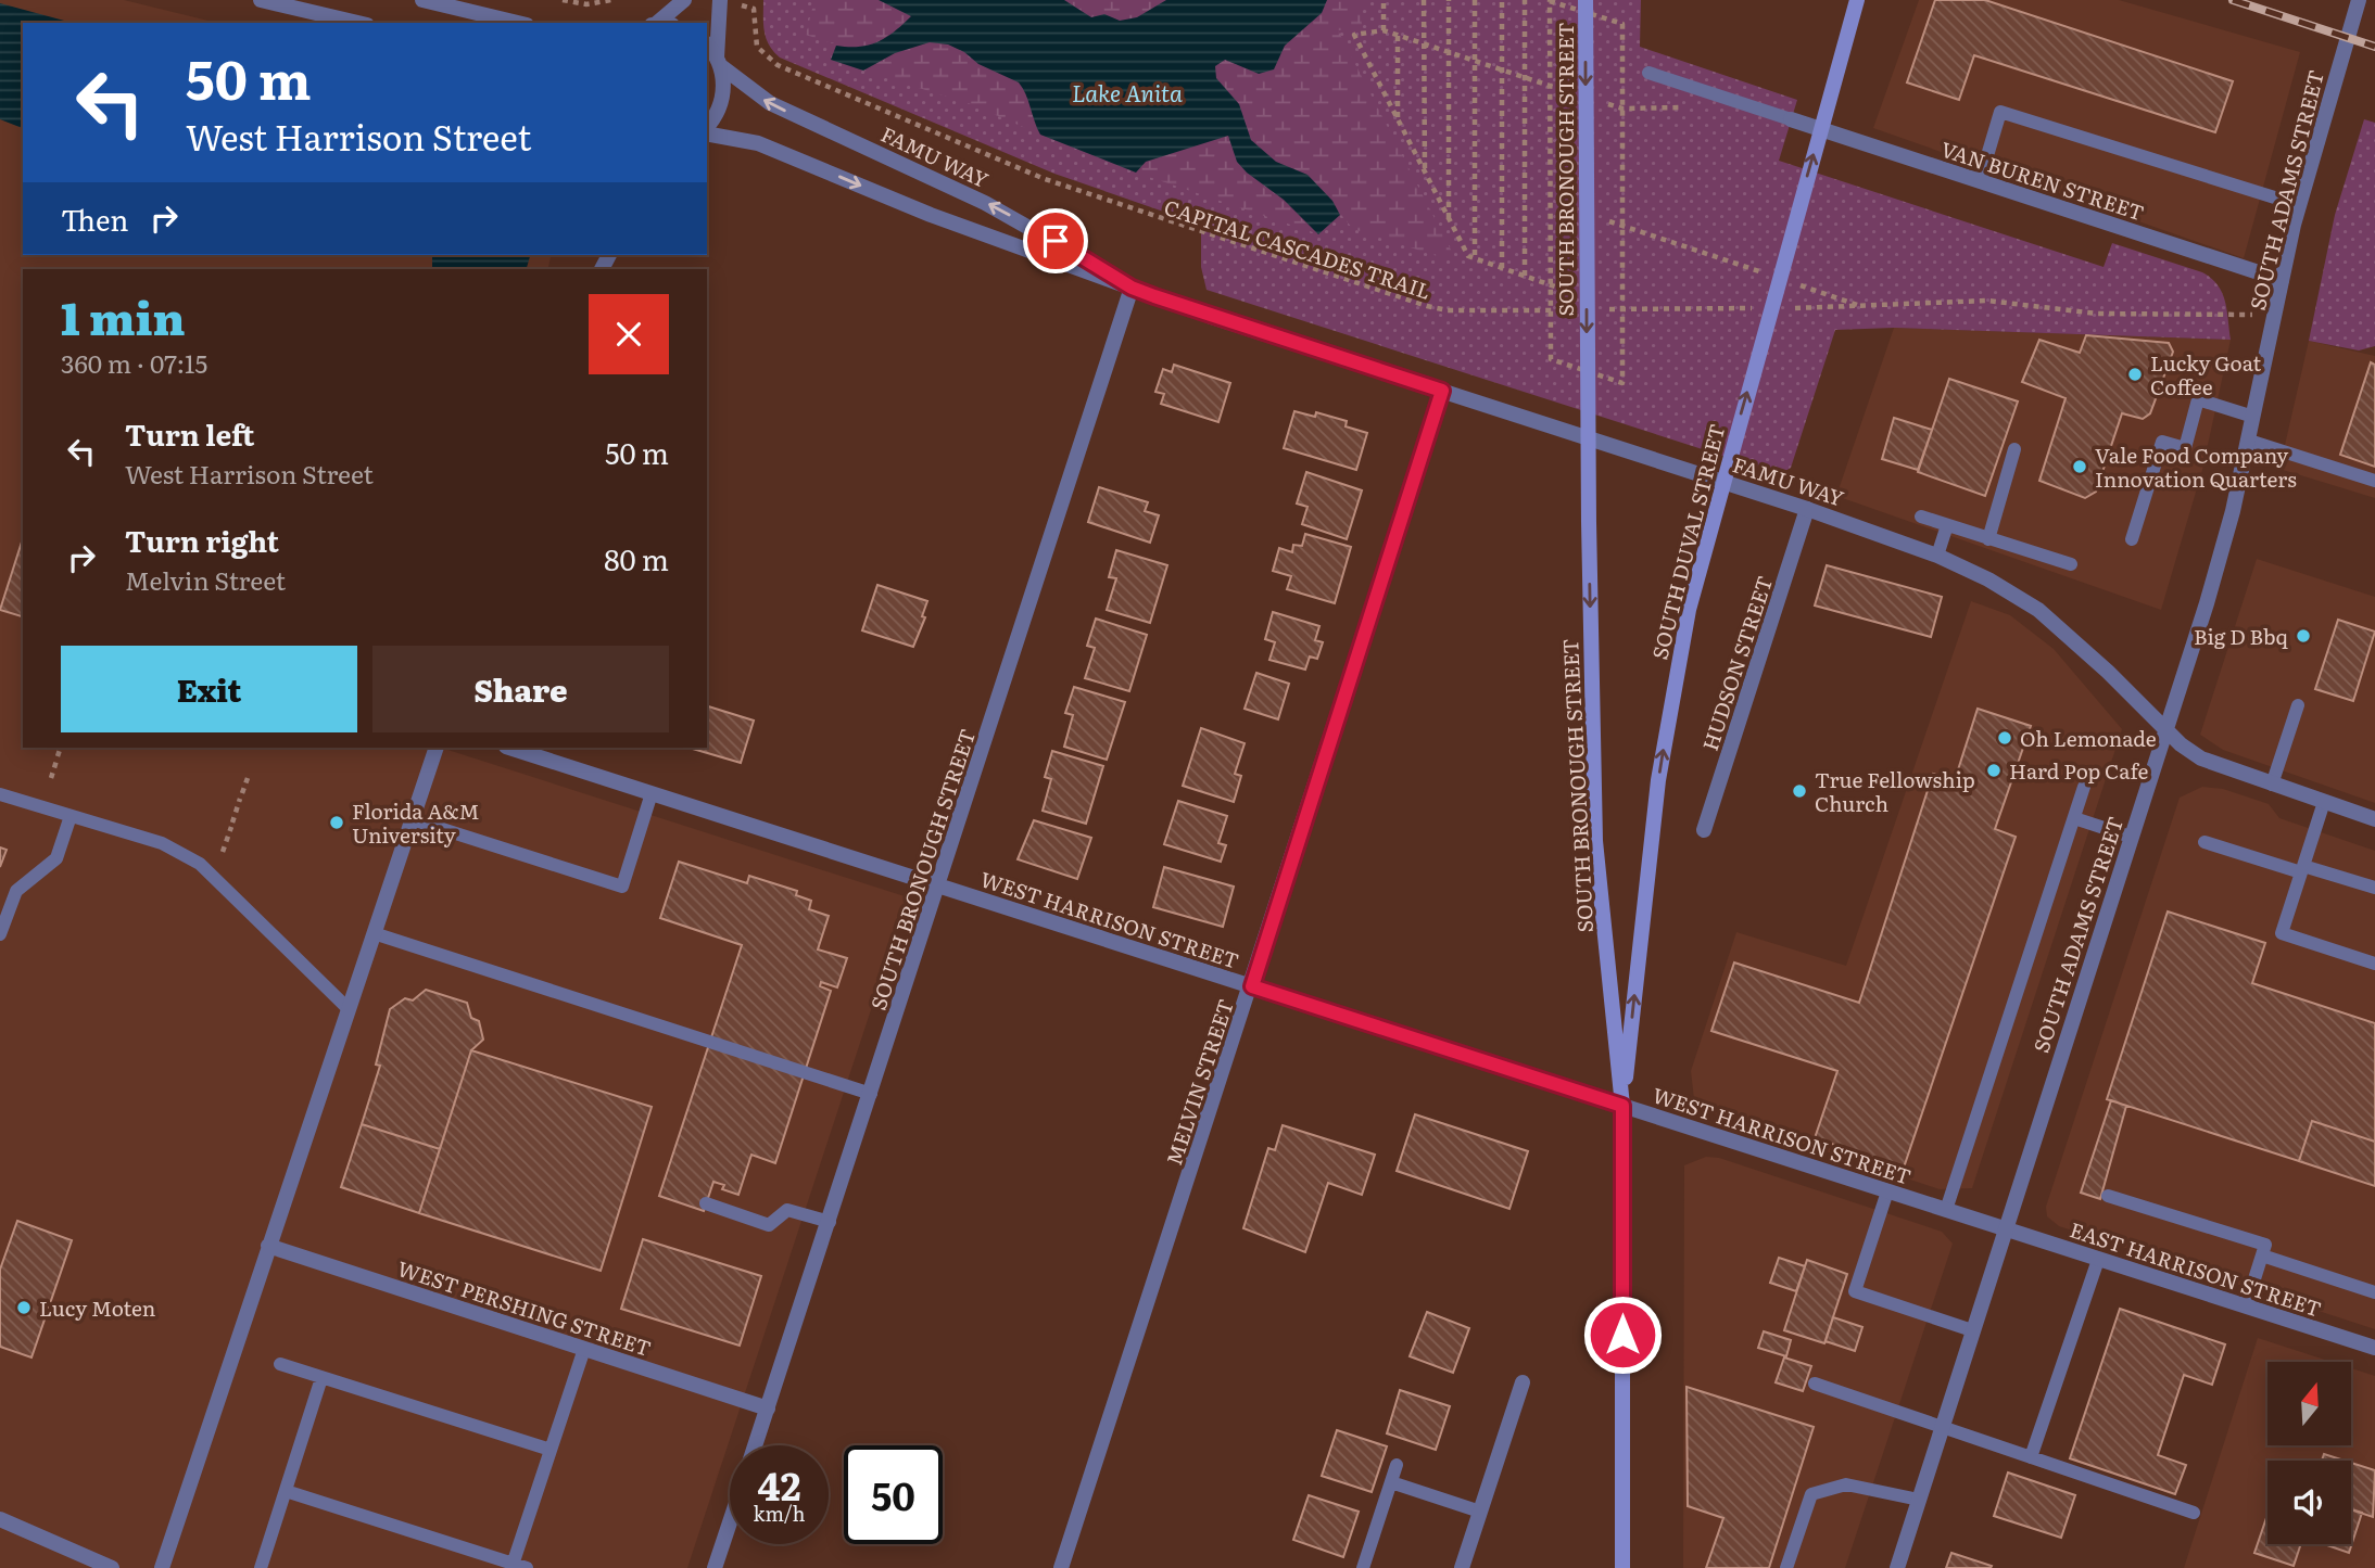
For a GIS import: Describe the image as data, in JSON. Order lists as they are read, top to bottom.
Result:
{
  "streets": {
    "main road": ["SOUTH BRONOUGH STREET", "SOUTH DUVAL STREET"],
    "street": [
      "FAMU WAY",
      "VAN BUREN STREET",
      "SOUTH ADAMS STREET",
      "HUDSON STREET",
      "WEST HARRISON STREET",
      "MELVIN STREET",
      "EAST HARRISON STREET",
      "WEST PERSHING STREET"
    ],
    "path": ["CAPITAL CASCADES TRAIL"]
  },
  "crossings": [
    ["FAMU WAY", "SOUTH BRONOUGH STREET"],
    ["FAMU WAY", "SOUTH ADAMS STREET"],
    ["FAMU WAY", "HUDSON STREET"],
    ["FAMU WAY", "MELVIN STREET"],
    ["SOUTH BRONOUGH STREET", "SOUTH DUVAL STREET"],
    ["SOUTH BRONOUGH STREET", "WEST HARRISON STREET"],
    ["SOUTH BRONOUGH STREET", "WEST PERSHING STREET"],
    ["VAN BUREN STREET", "SOUTH ADAMS STREET"],
    ["SOUTH ADAMS STREET", "WEST HARRISON STREET"],
    ["SOUTH ADAMS STREET", "EAST HARRISON STREET"],
    ["SOUTH DUVAL STREET", "WEST HARRISON STREET"],
    ["WEST HARRISON STREET", "MELVIN STREET"],
    ["WEST HARRISON STREET", "EAST HARRISON STREET"]
  ],
  "one_way": ["SOUTH BRONOUGH STREET", "SOUTH DUVAL STREET"],
  "water": ["Lake Anita"],
  "places": [
    "Lucky Goat Coffee",
    "Vale Food Company Innovation Quarters",
    "Big D Bbq",
    "Oh Lemonade",
    "Hard Pop Cafe",
    "True Fellowship Church",
    "Florida A&M University",
    "Lucy Moten"
  ],
  "north": "top",
  "page": {
    "turn": ["50 m", "West Harrison Street"],
    "then": "Then",
    "heading": ["1 min", "360 m · 07:15"],
    "list": [
      {
        "name": "Turn left",
        "note": "West Harrison Street",
        "value": "50 m"
      },
      {
        "name": "Turn right",
        "note": "Melvin Street",
        "value": "80 m"
      }
    ],
    "buttons": ["Exit", "Share"],
    "speed": "42 km/h",
    "limit": "50"
  }
}
